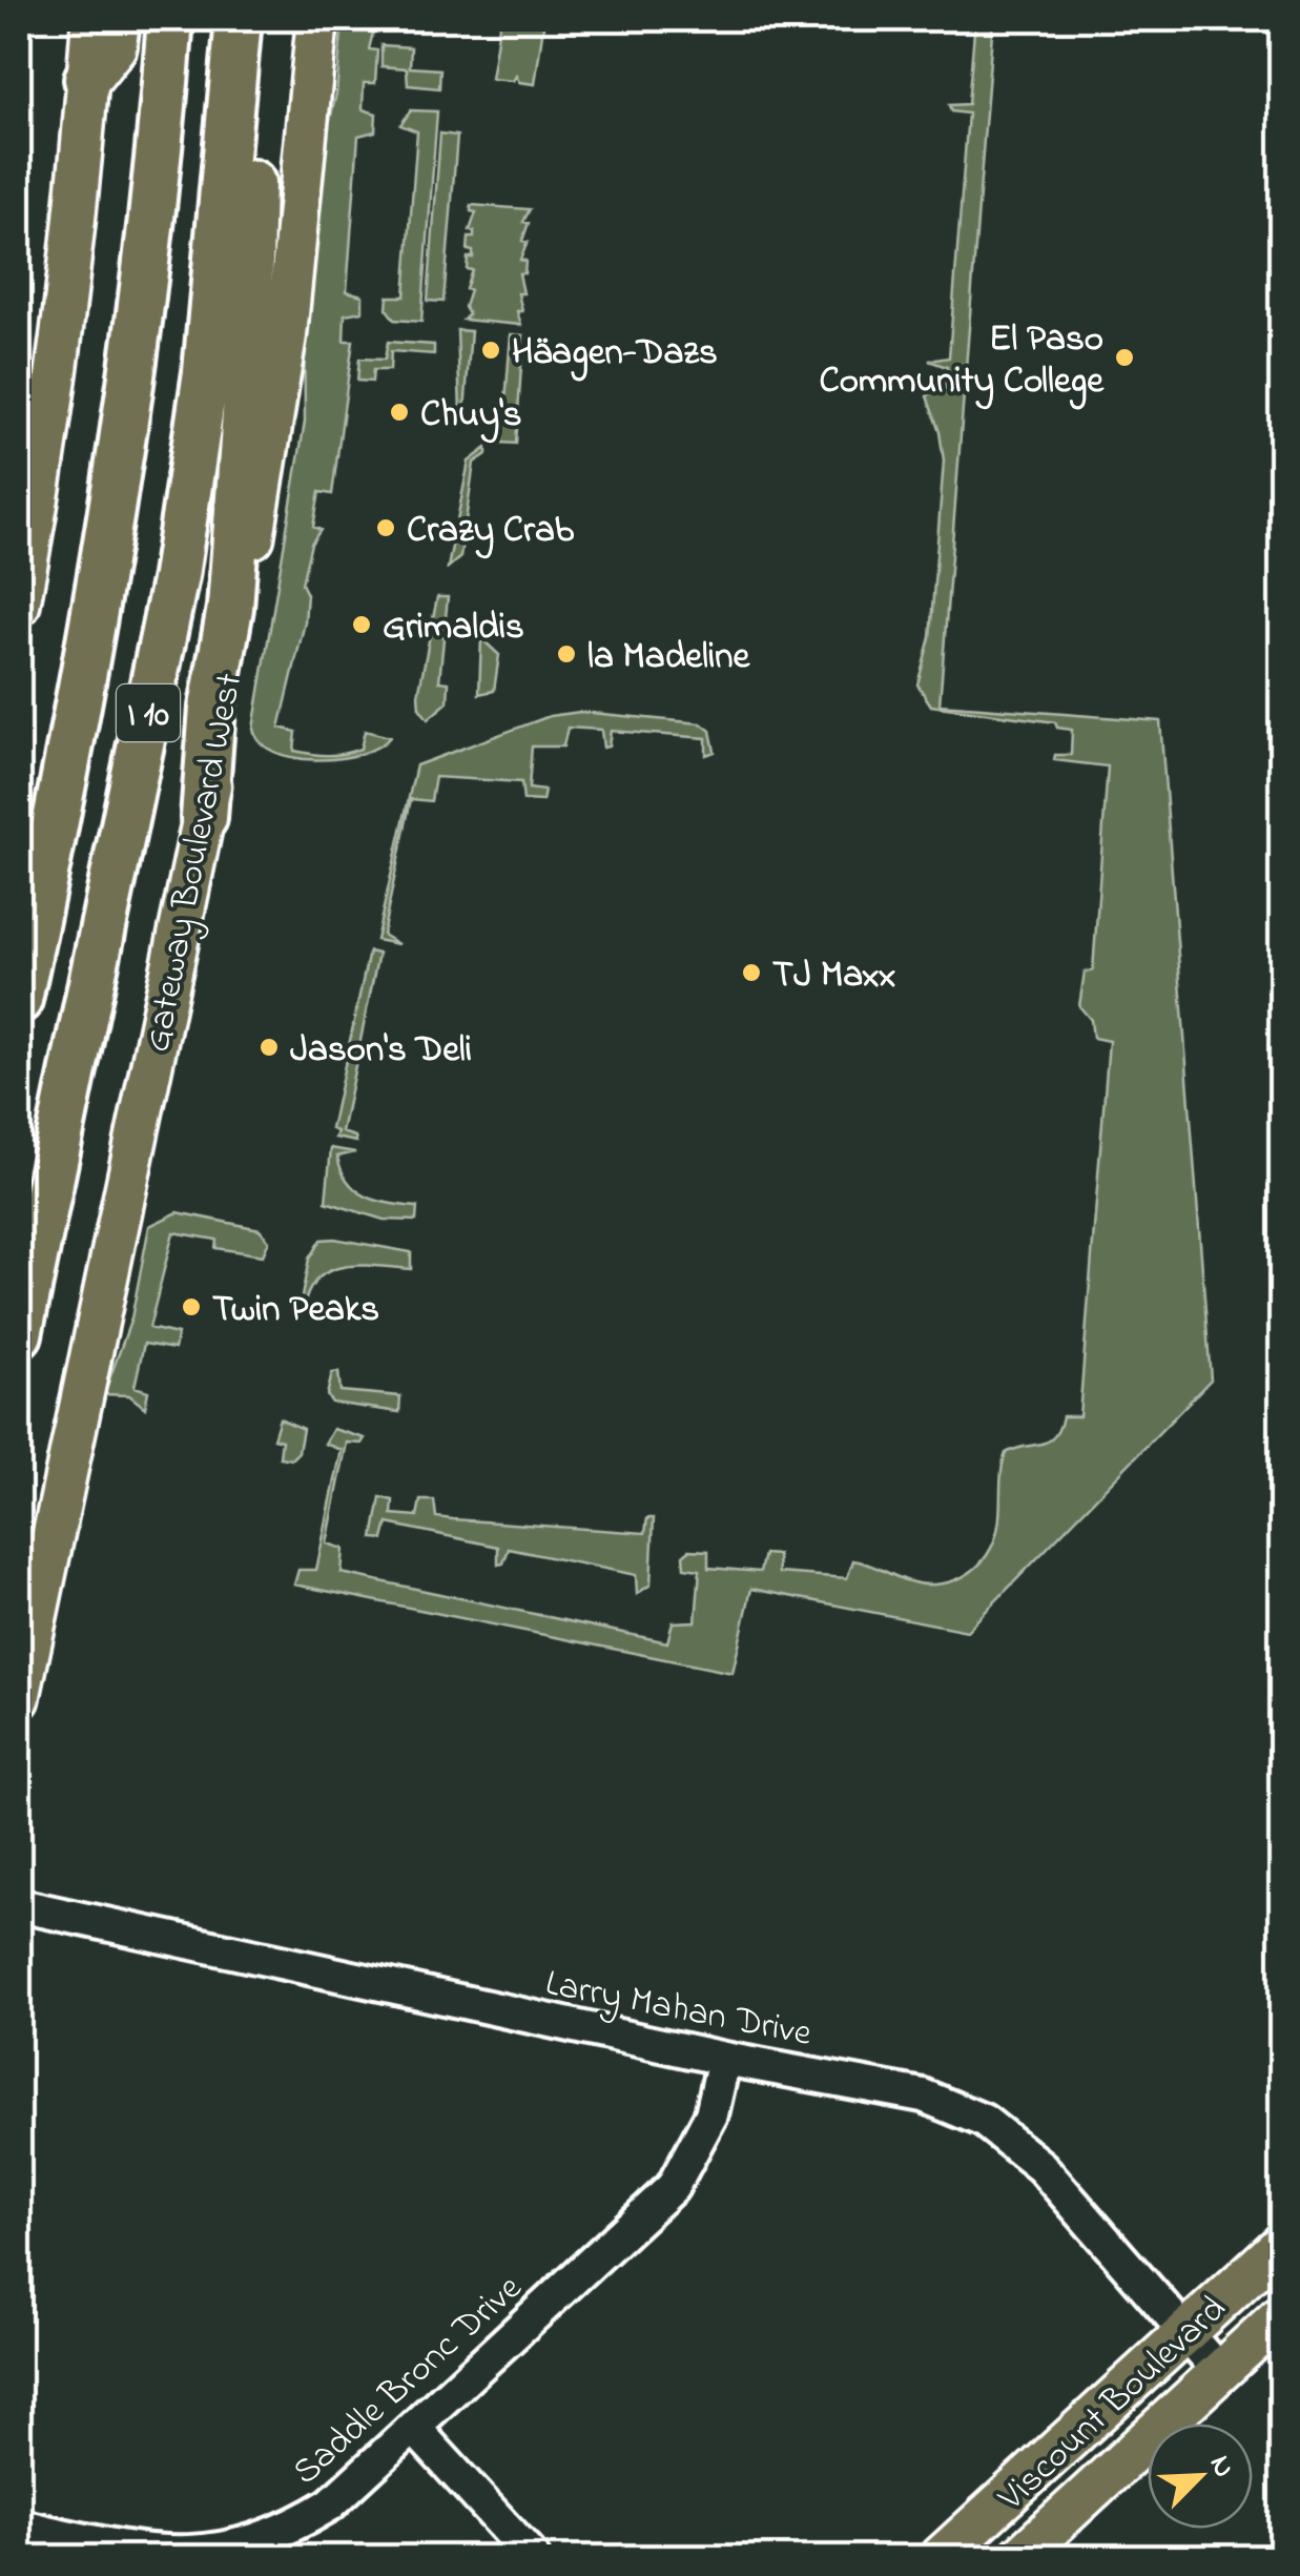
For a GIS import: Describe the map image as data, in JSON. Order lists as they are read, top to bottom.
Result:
{
  "streets": {
    "highway": ["I 10"],
    "main road": ["Gateway Boulevard West", "Viscount Boulevard"],
    "street": ["Larry Mahan Drive", "Saddle Bronc Drive"]
  },
  "crossings": [
    ["Larry Mahan Drive", "Saddle Bronc Drive"],
    ["Larry Mahan Drive", "Viscount Boulevard"]
  ],
  "places": [
    "Häagen-Dazs",
    "El Paso Community College",
    "Chuy's",
    "Crazy Crab",
    "Grimaldis",
    "la Madeline",
    "TJ Maxx",
    "Jason's Deli",
    "Twin Peaks"
  ],
  "north": "top right"
}
